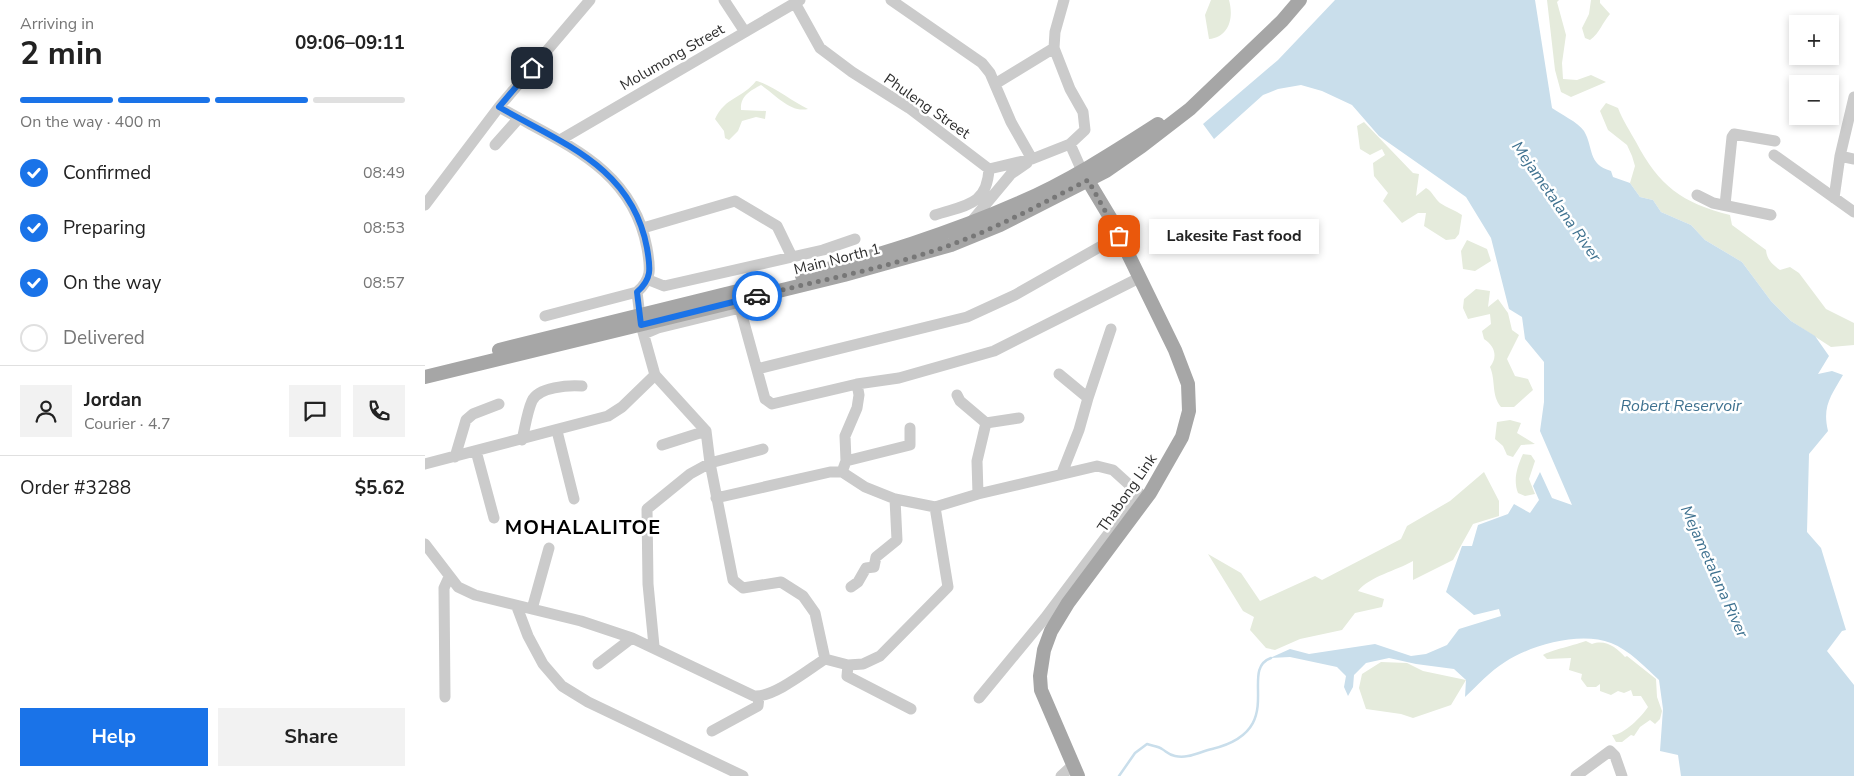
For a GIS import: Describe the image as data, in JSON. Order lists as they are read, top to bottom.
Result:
{
  "streets": {
    "main road": ["Main North 1", "Thabong Link"],
    "street": ["Molumong Street", "Phuleng Street"]
  },
  "crossings": [
    ["Molumong Street", "Phuleng Street"],
    ["Main North 1", "Thabong Link"]
  ],
  "districts": ["MOHALALITOE"],
  "water": ["Mejametalana River", "Robert Reservoir"],
  "places": ["Lakesite Fast food"],
  "page": {
    "heading": ["2 min", "Arriving in", "09:06–09:11"],
    "panel": [
      "Jordan",
      "Courier · 4.7",
      "Order #3288",
      "$5.62"
    ],
    "map_buttons": ["+", "−"],
    "bar": "On the way · 400 m",
    "list": [
      ["Confirmed", "08:49"],
      ["Preparing", "08:53"],
      ["On the way", "08:57"],
      "Delivered"
    ],
    "bubble": "Lakesite Fast food",
    "buttons": ["Help", "Share"]
  }
}
